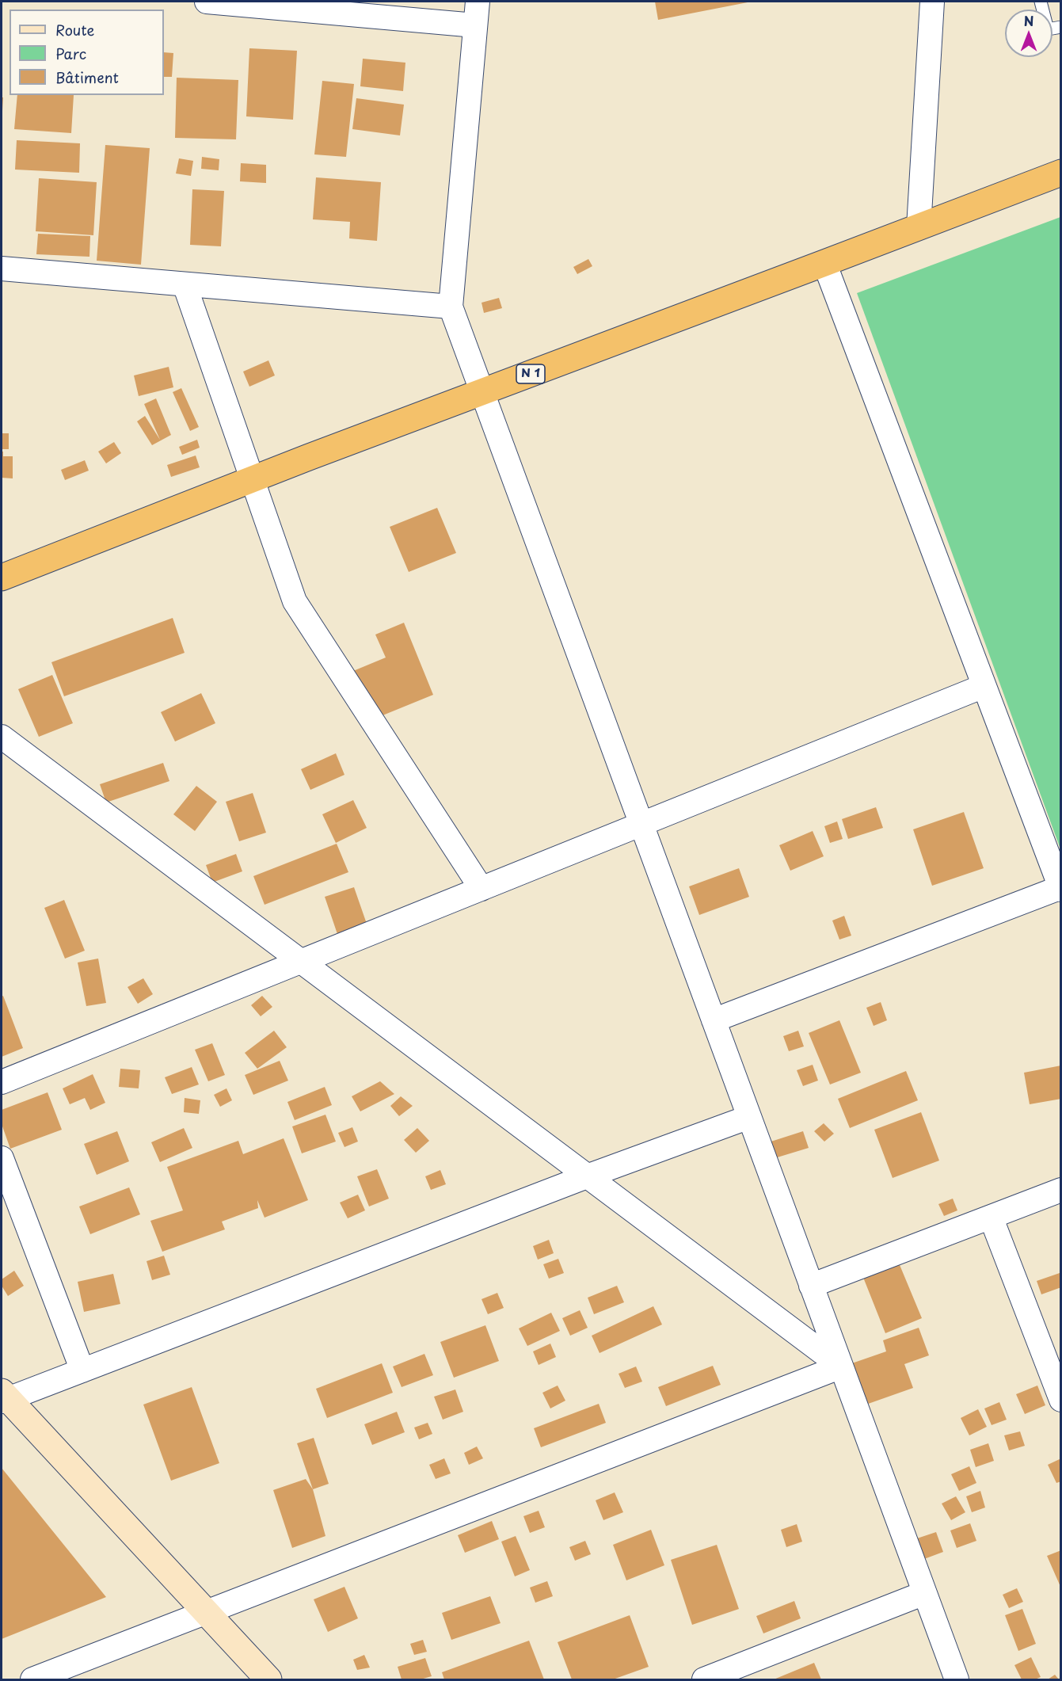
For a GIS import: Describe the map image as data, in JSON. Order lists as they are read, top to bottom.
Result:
{
  "streets": {
    "highway": ["N 1"]
  },
  "legend": ["Route", "Parc", "Bâtiment"],
  "north": "top"
}
